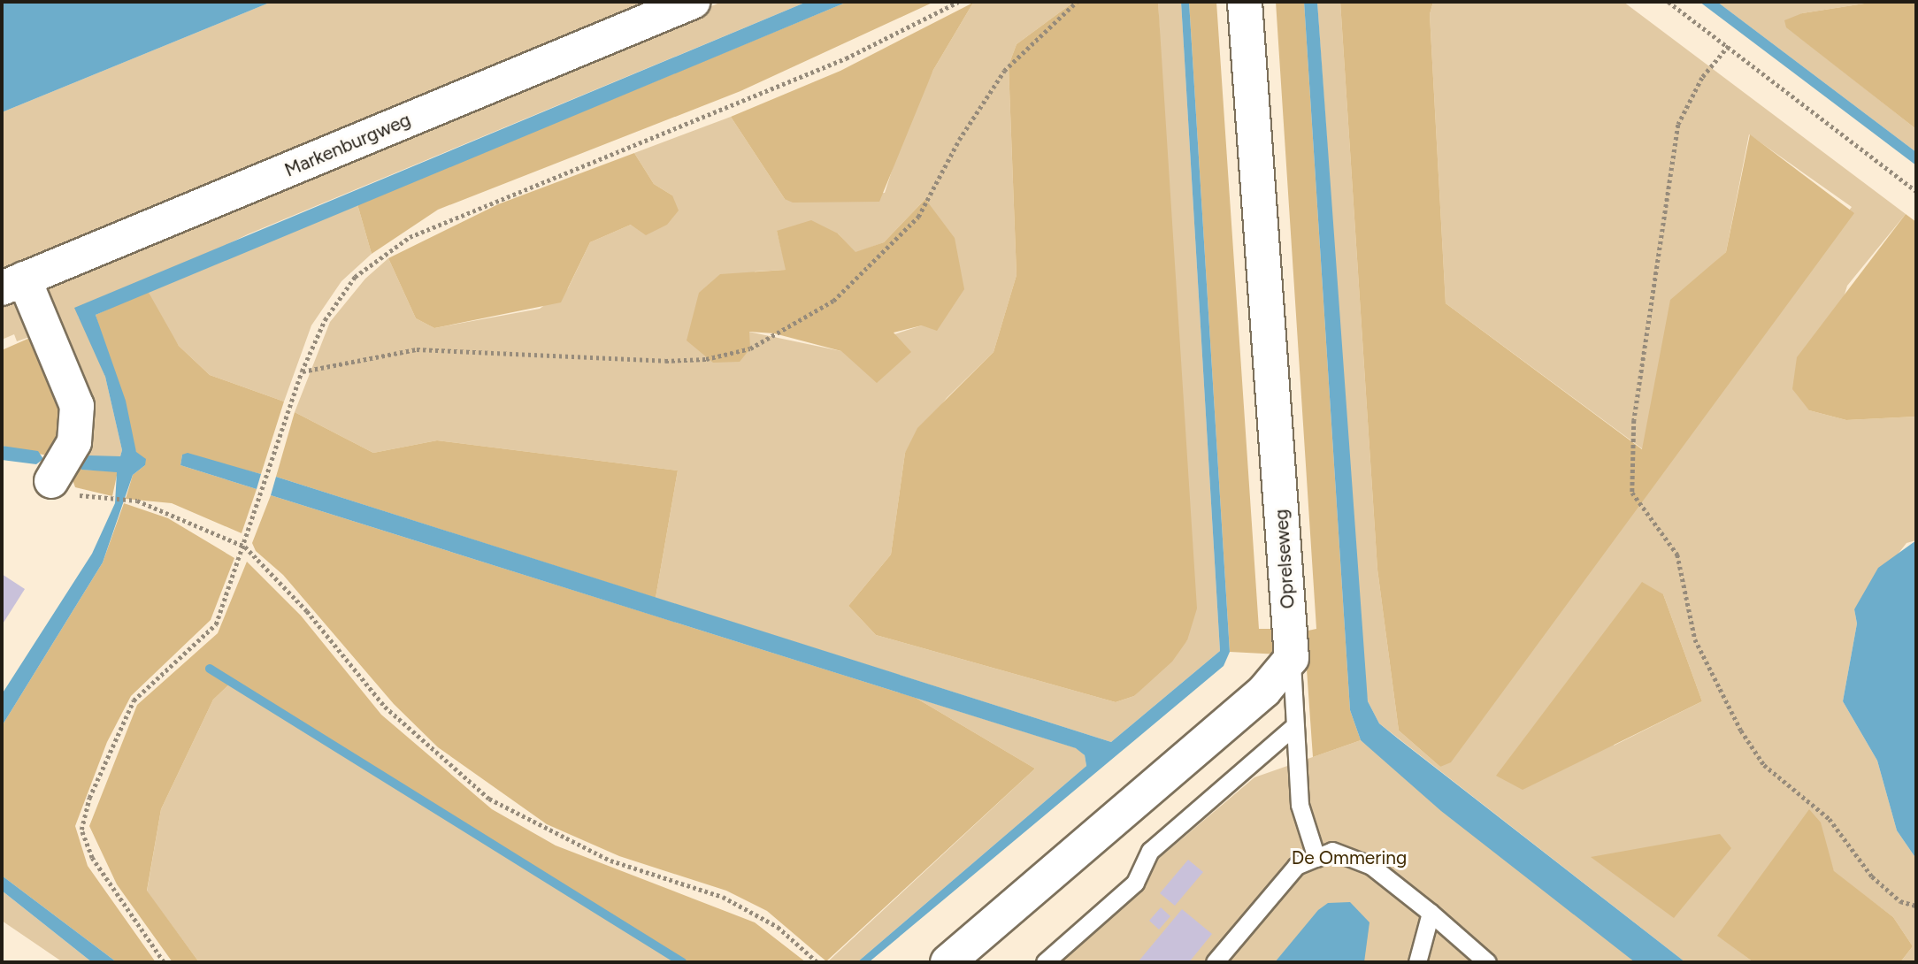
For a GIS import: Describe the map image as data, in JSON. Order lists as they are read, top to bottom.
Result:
{
  "streets": {
    "street": ["Markenburgweg", "Oprelseweg"]
  },
  "parks": ["De Ommering"]
}
